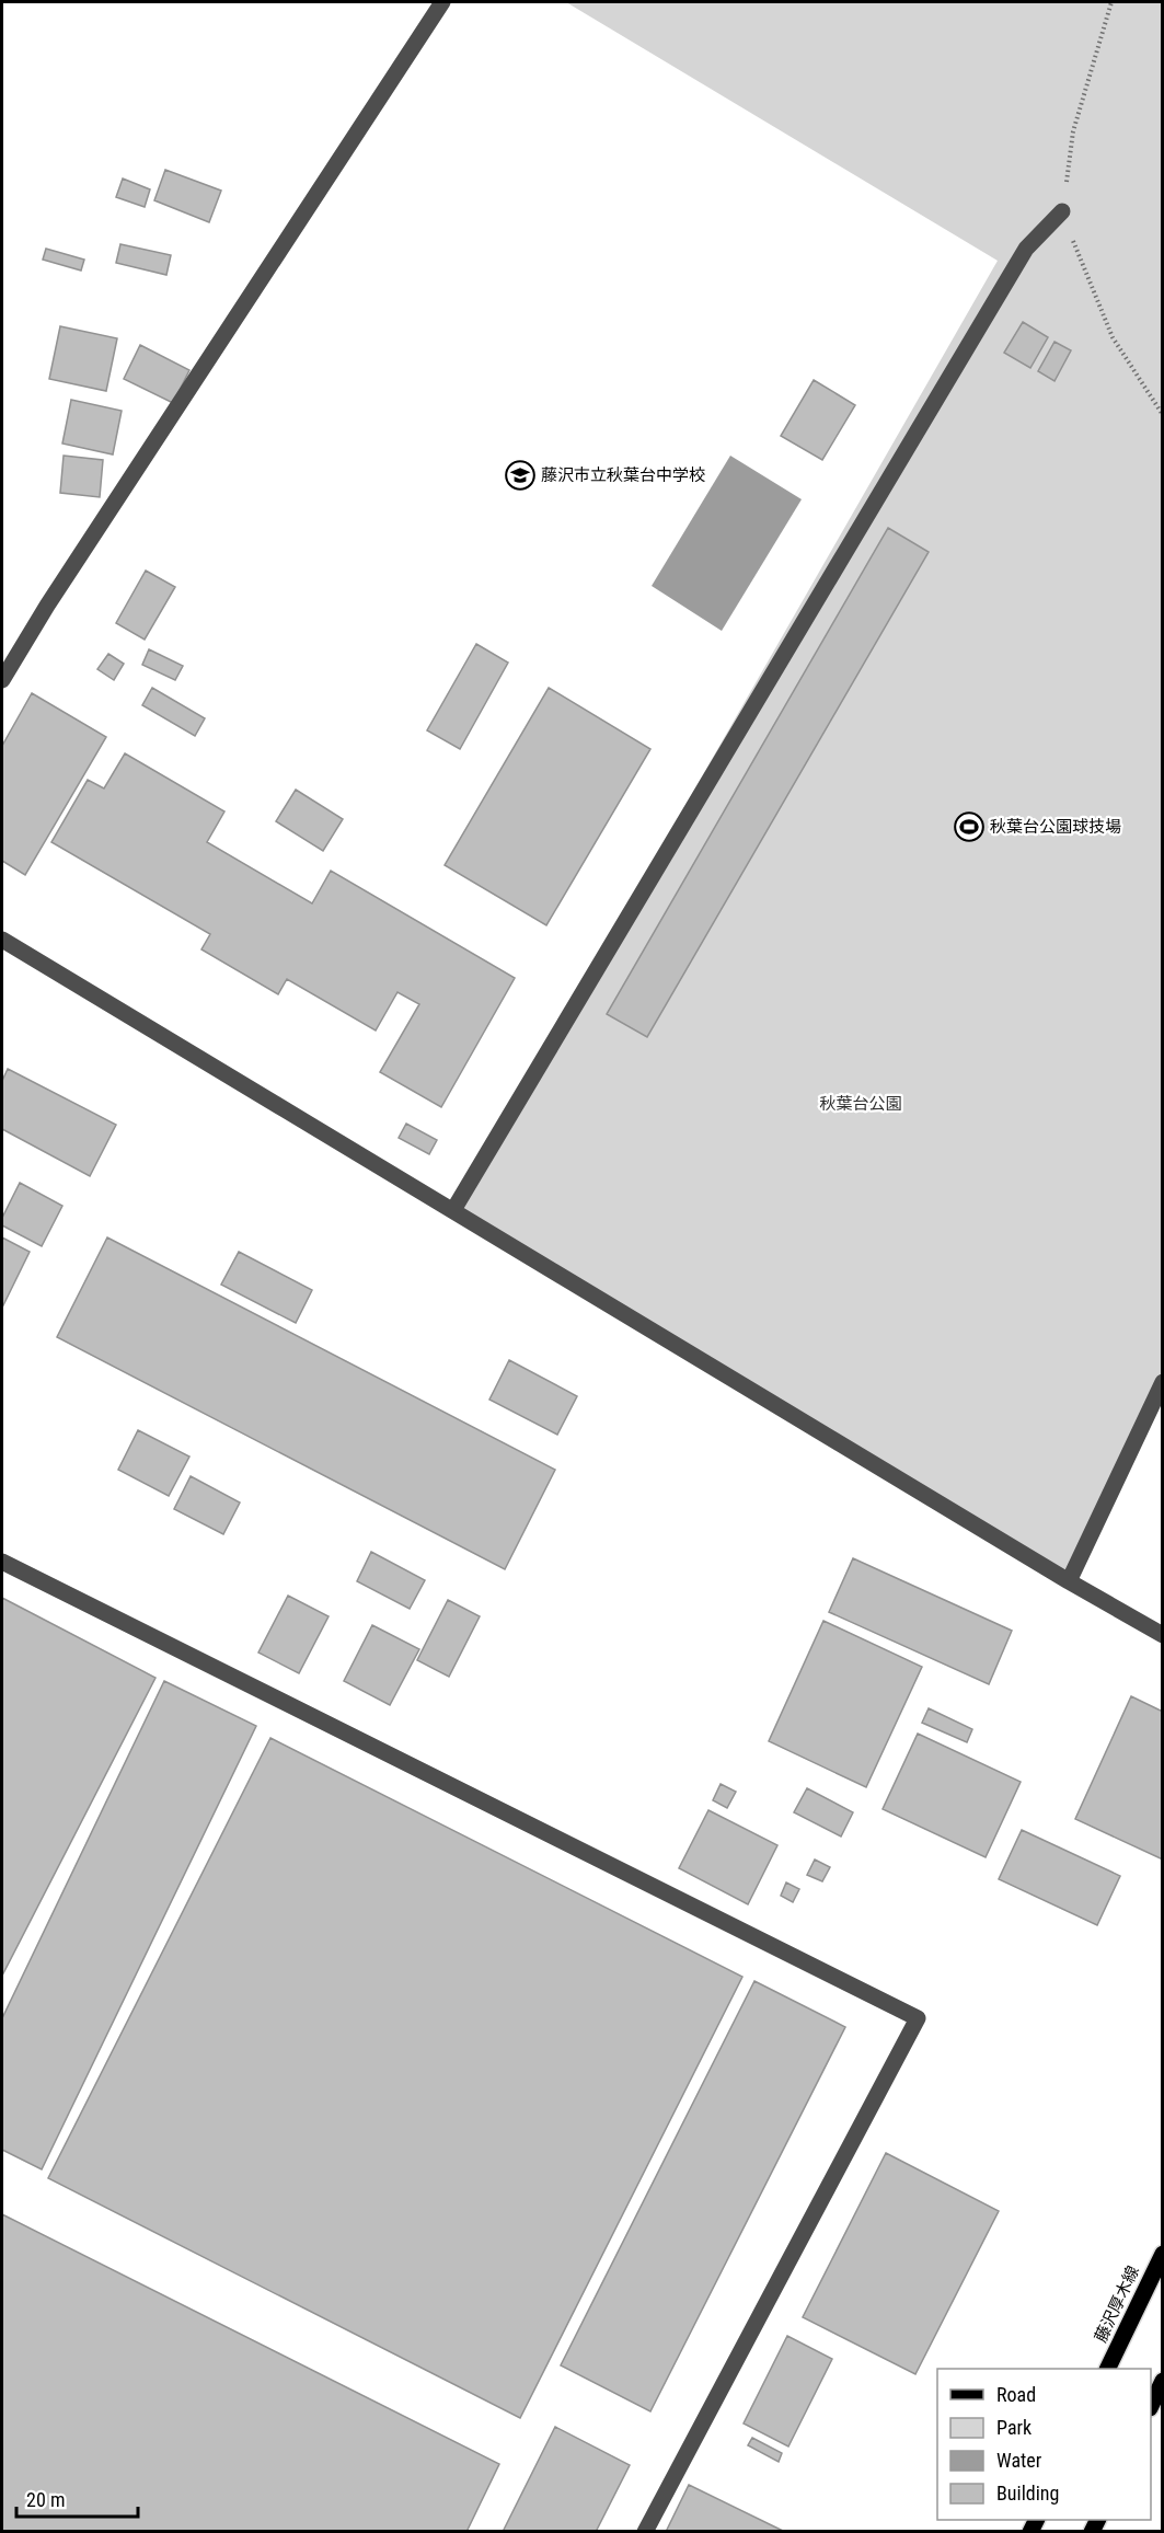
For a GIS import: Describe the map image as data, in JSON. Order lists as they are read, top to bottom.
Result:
{
  "streets": {
    "main road": ["藤沢厚木線"]
  },
  "parks": ["秋葉台公園"],
  "places": {
    "school or university": ["藤沢市立秋葉台中学校"],
    "sports": ["秋葉台公園球技場"]
  },
  "legend": [
    "Road",
    "Park",
    "Water",
    "Building"
  ],
  "scale_bar": "20 m"
}
